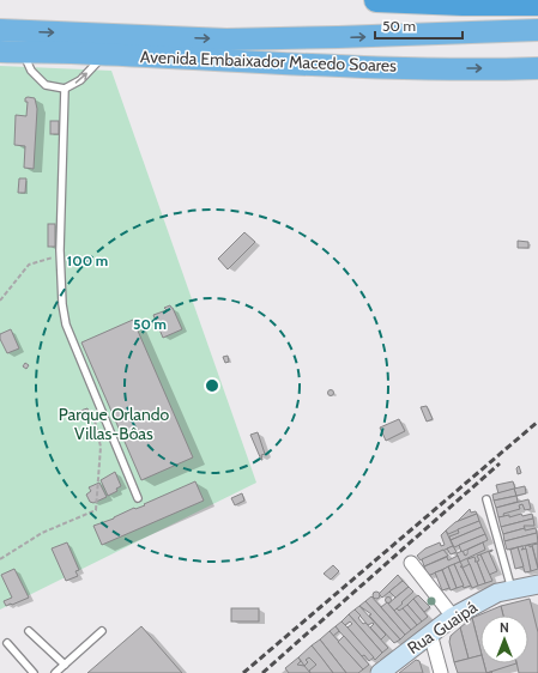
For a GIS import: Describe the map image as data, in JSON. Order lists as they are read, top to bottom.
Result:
{
  "streets": {
    "highway": ["Avenida Embaixador Macedo Soares"],
    "main road": ["Rua Guaipá"]
  },
  "parks": ["Parque Orlando Villas-Bôas"],
  "scale_bar": "50 m",
  "north": "top",
  "rings": ["100 m", "50 m"]
}
